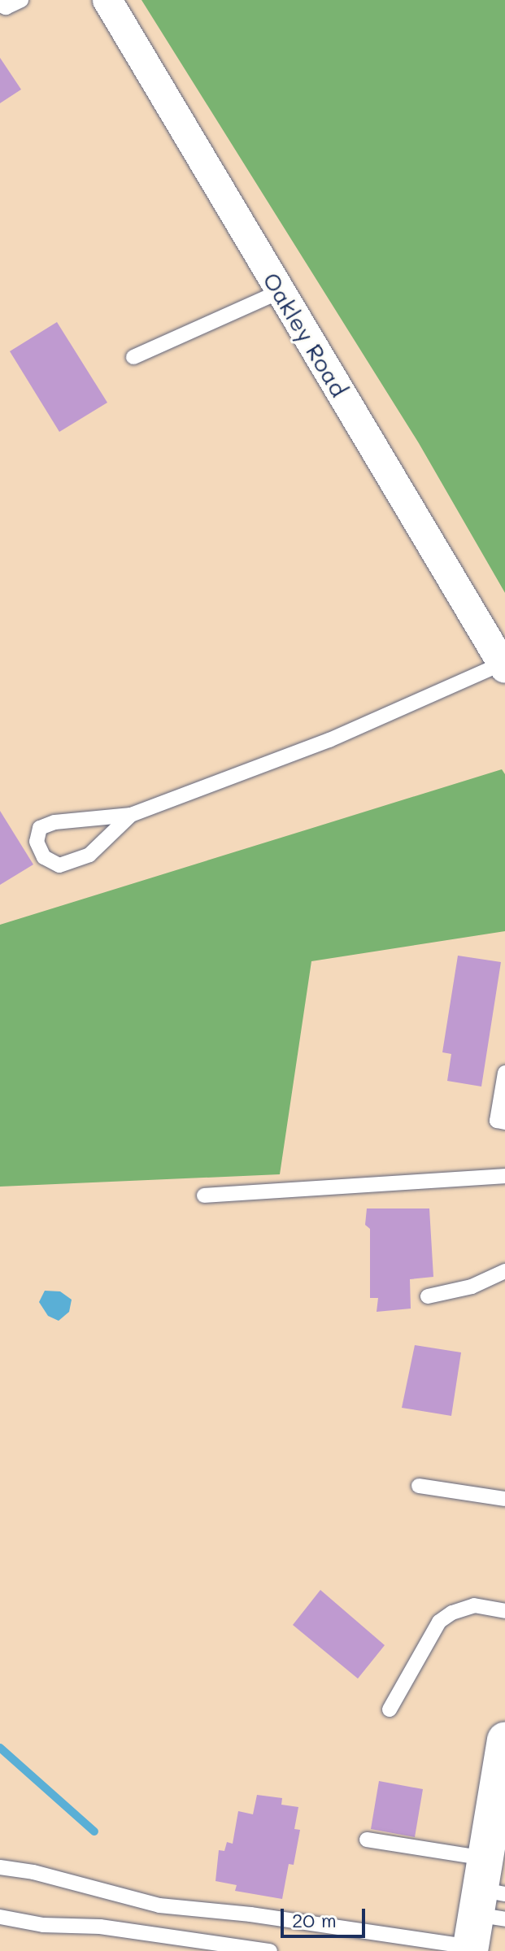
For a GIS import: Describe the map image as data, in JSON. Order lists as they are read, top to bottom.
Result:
{
  "streets": {
    "street": ["Oakley Road"]
  },
  "scale_bar": "20 m"
}
